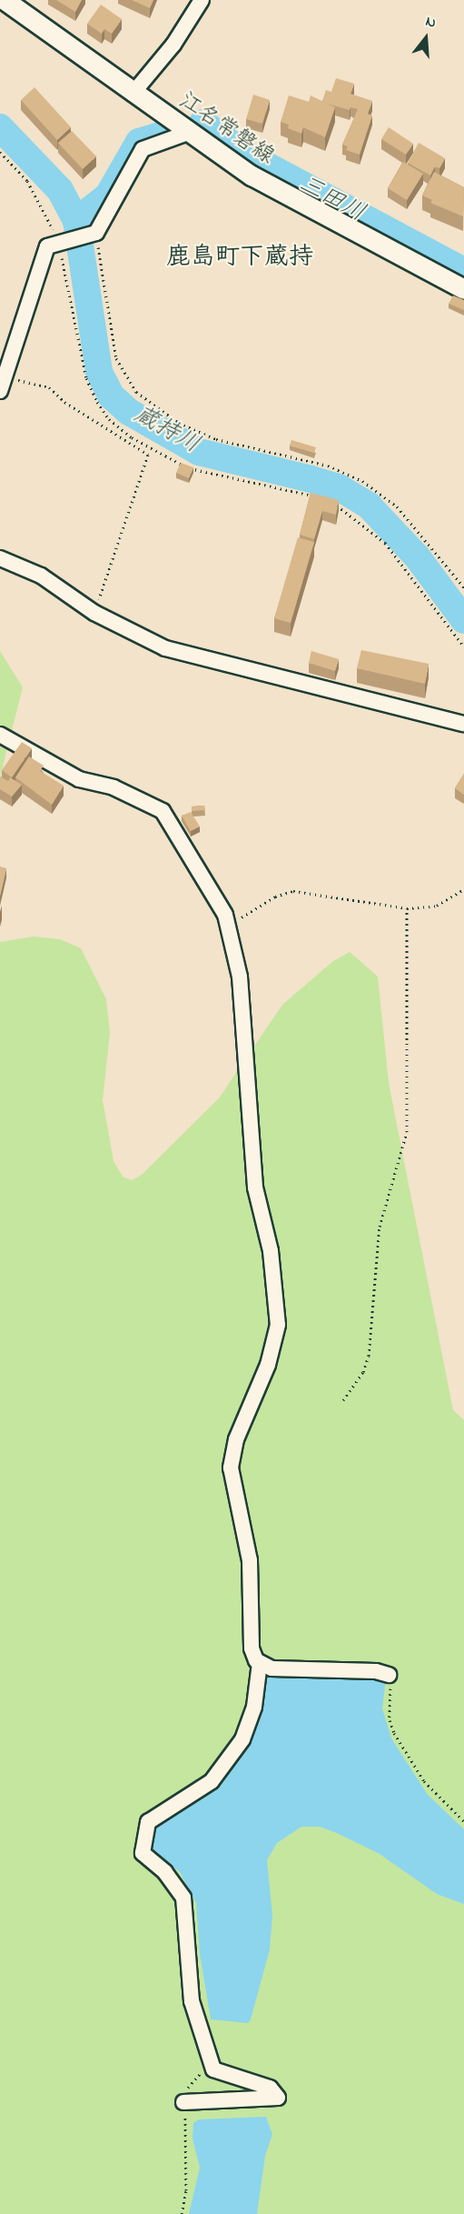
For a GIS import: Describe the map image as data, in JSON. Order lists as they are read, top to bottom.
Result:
{
  "streets": {
    "main road": ["江名常磐線"]
  },
  "districts": ["鹿島町下蔵持"],
  "water": ["三田川", "蔵持川"],
  "north": "top"
}
